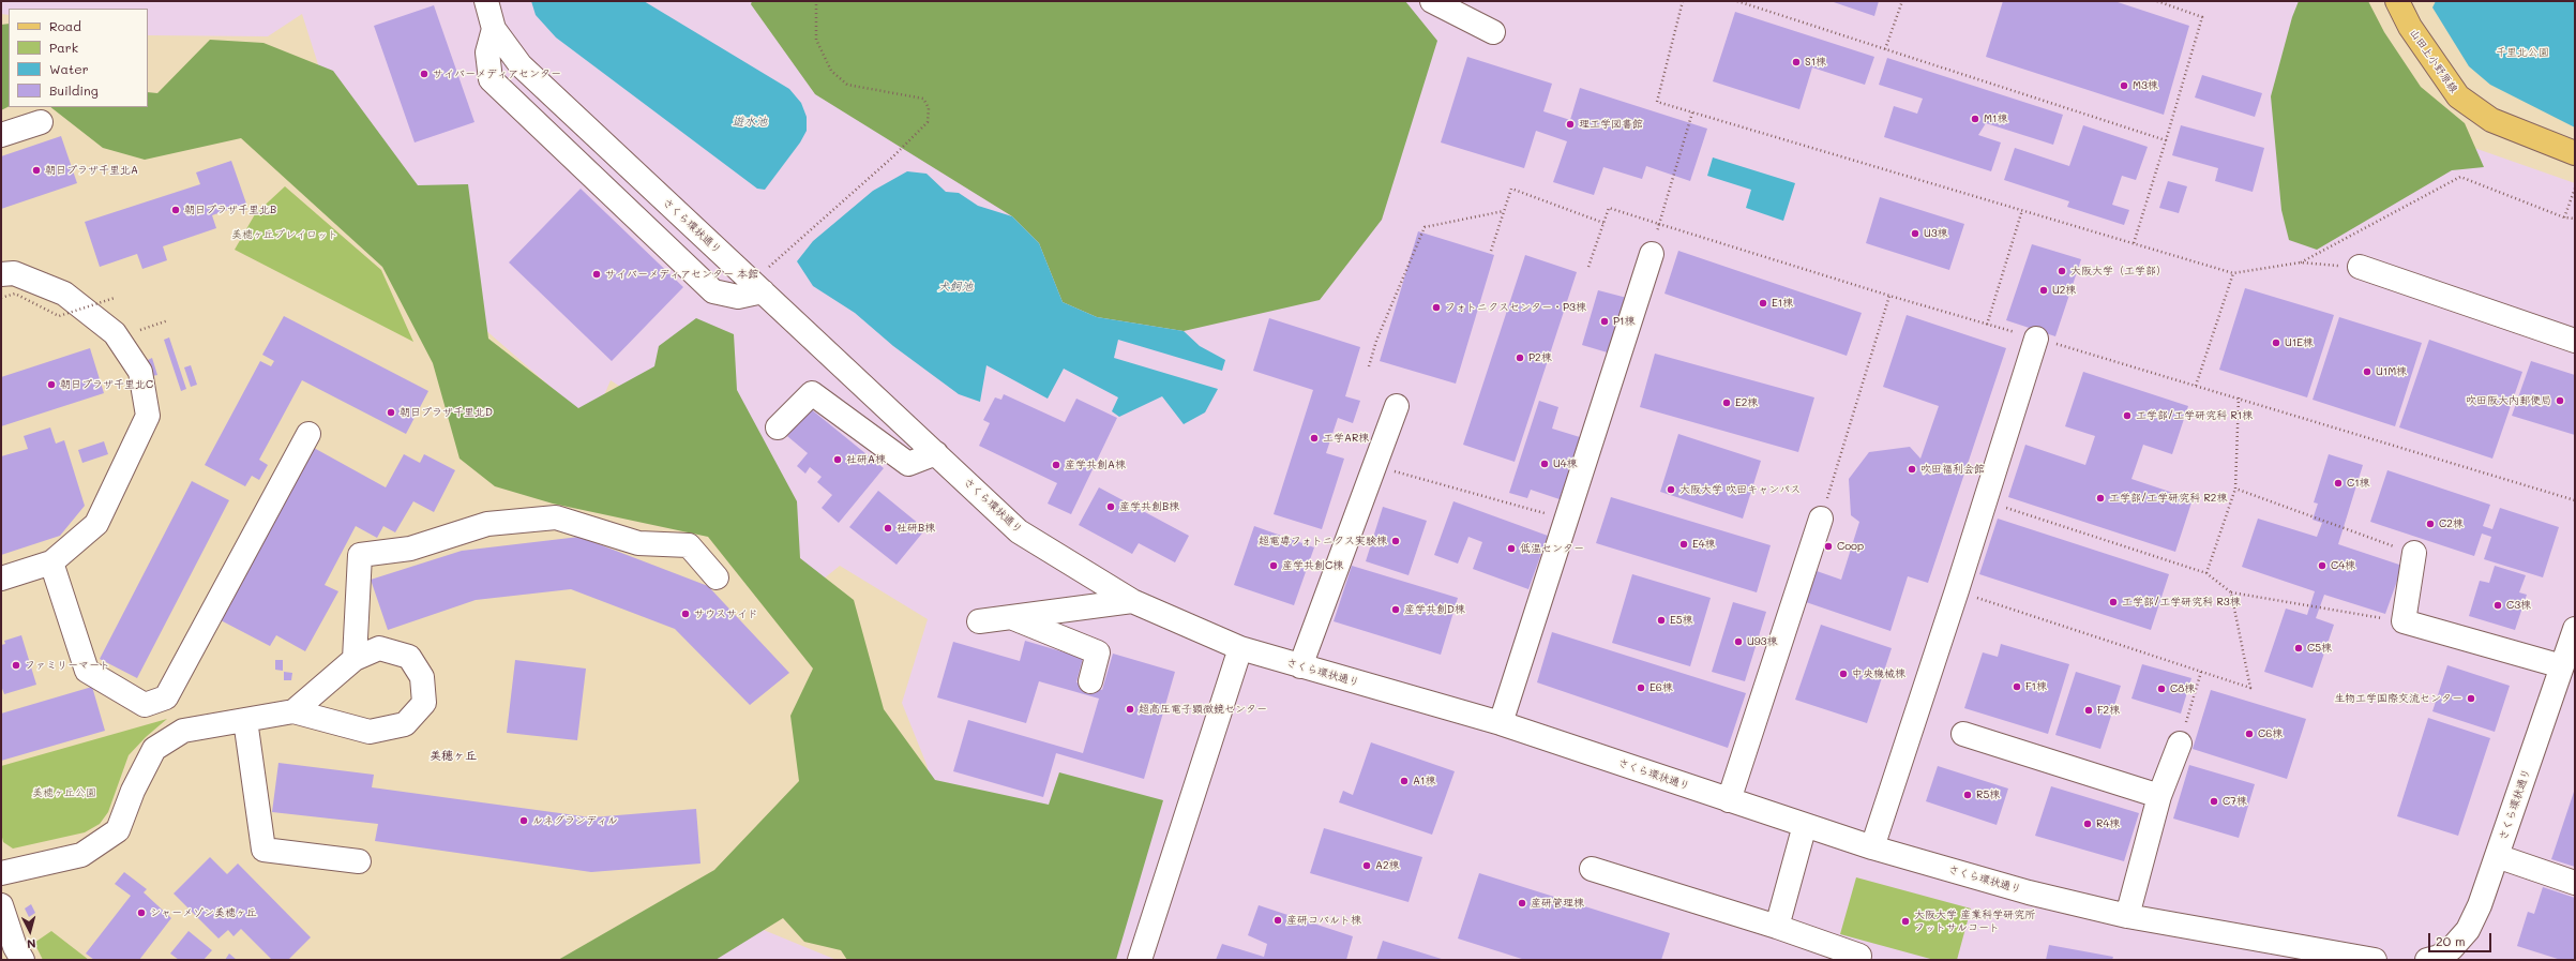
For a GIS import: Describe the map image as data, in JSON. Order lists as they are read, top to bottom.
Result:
{
  "streets": {
    "main road": ["山田上小野原線"],
    "street": ["さくら環状通り"]
  },
  "districts": ["美穂ヶ丘"],
  "water": ["遊水池", "犬飼池"],
  "parks": ["千里北公園", "美穂ヶ丘プレイロット", "美穂ヶ丘公園"],
  "places": [
    "S1棟",
    "サイバーメディアセンター",
    "M3棟",
    "M1棟",
    "理工学図書館",
    "朝日プラザ千里北A",
    "朝日プラザ千里北B",
    "U3棟",
    "大阪大学（工学部）",
    "サイバーメディアセンター 本館",
    "U2棟",
    "E1棟",
    "フォトニクスセンター・P3棟",
    "P1棟",
    "U1E棟",
    "P2棟",
    "U1M棟",
    "朝日プラザ千里北C",
    "吹田阪大内郵便局",
    "E2棟",
    "朝日プラザ千里北D",
    "工学部/工学研究科 R1棟",
    "工学AR棟",
    "社研A棟",
    "U4棟",
    "産学共創A棟",
    "吹田福利会館",
    "C1棟",
    "大阪大学 吹田キャンパス",
    "工学部/工学研究科 R2棟",
    "産学共創B棟",
    "C2棟",
    "社研B棟",
    "超電導フォトニクス実験棟",
    "E4棟",
    "Coop",
    "低温センター",
    "産学共創C棟",
    "C4棟",
    "工学部/工学研究科 R3棟",
    "C3棟",
    "産学共創D棟",
    "サウスサイド",
    "E5棟",
    "U93棟",
    "C5棟",
    "ファミリーマート",
    "中央機械棟",
    "F1棟",
    "E6棟",
    "C8棟",
    "生物工学国際交流センター",
    "超高圧電子顕微鏡センター",
    "F2棟",
    "C6棟",
    "A1棟",
    "R5棟",
    "C7棟",
    "ルネグランディル",
    "R4棟",
    "A2棟",
    "産研管理棟",
    "シャーメゾン美穂ヶ丘",
    "産研コバルト棟",
    "大阪大学 産業科学研究所 フットサルコート"
  ],
  "legend": [
    "Road",
    "Park",
    "Water",
    "Building"
  ],
  "scale_bar": "20 m",
  "north": "bottom"
}
